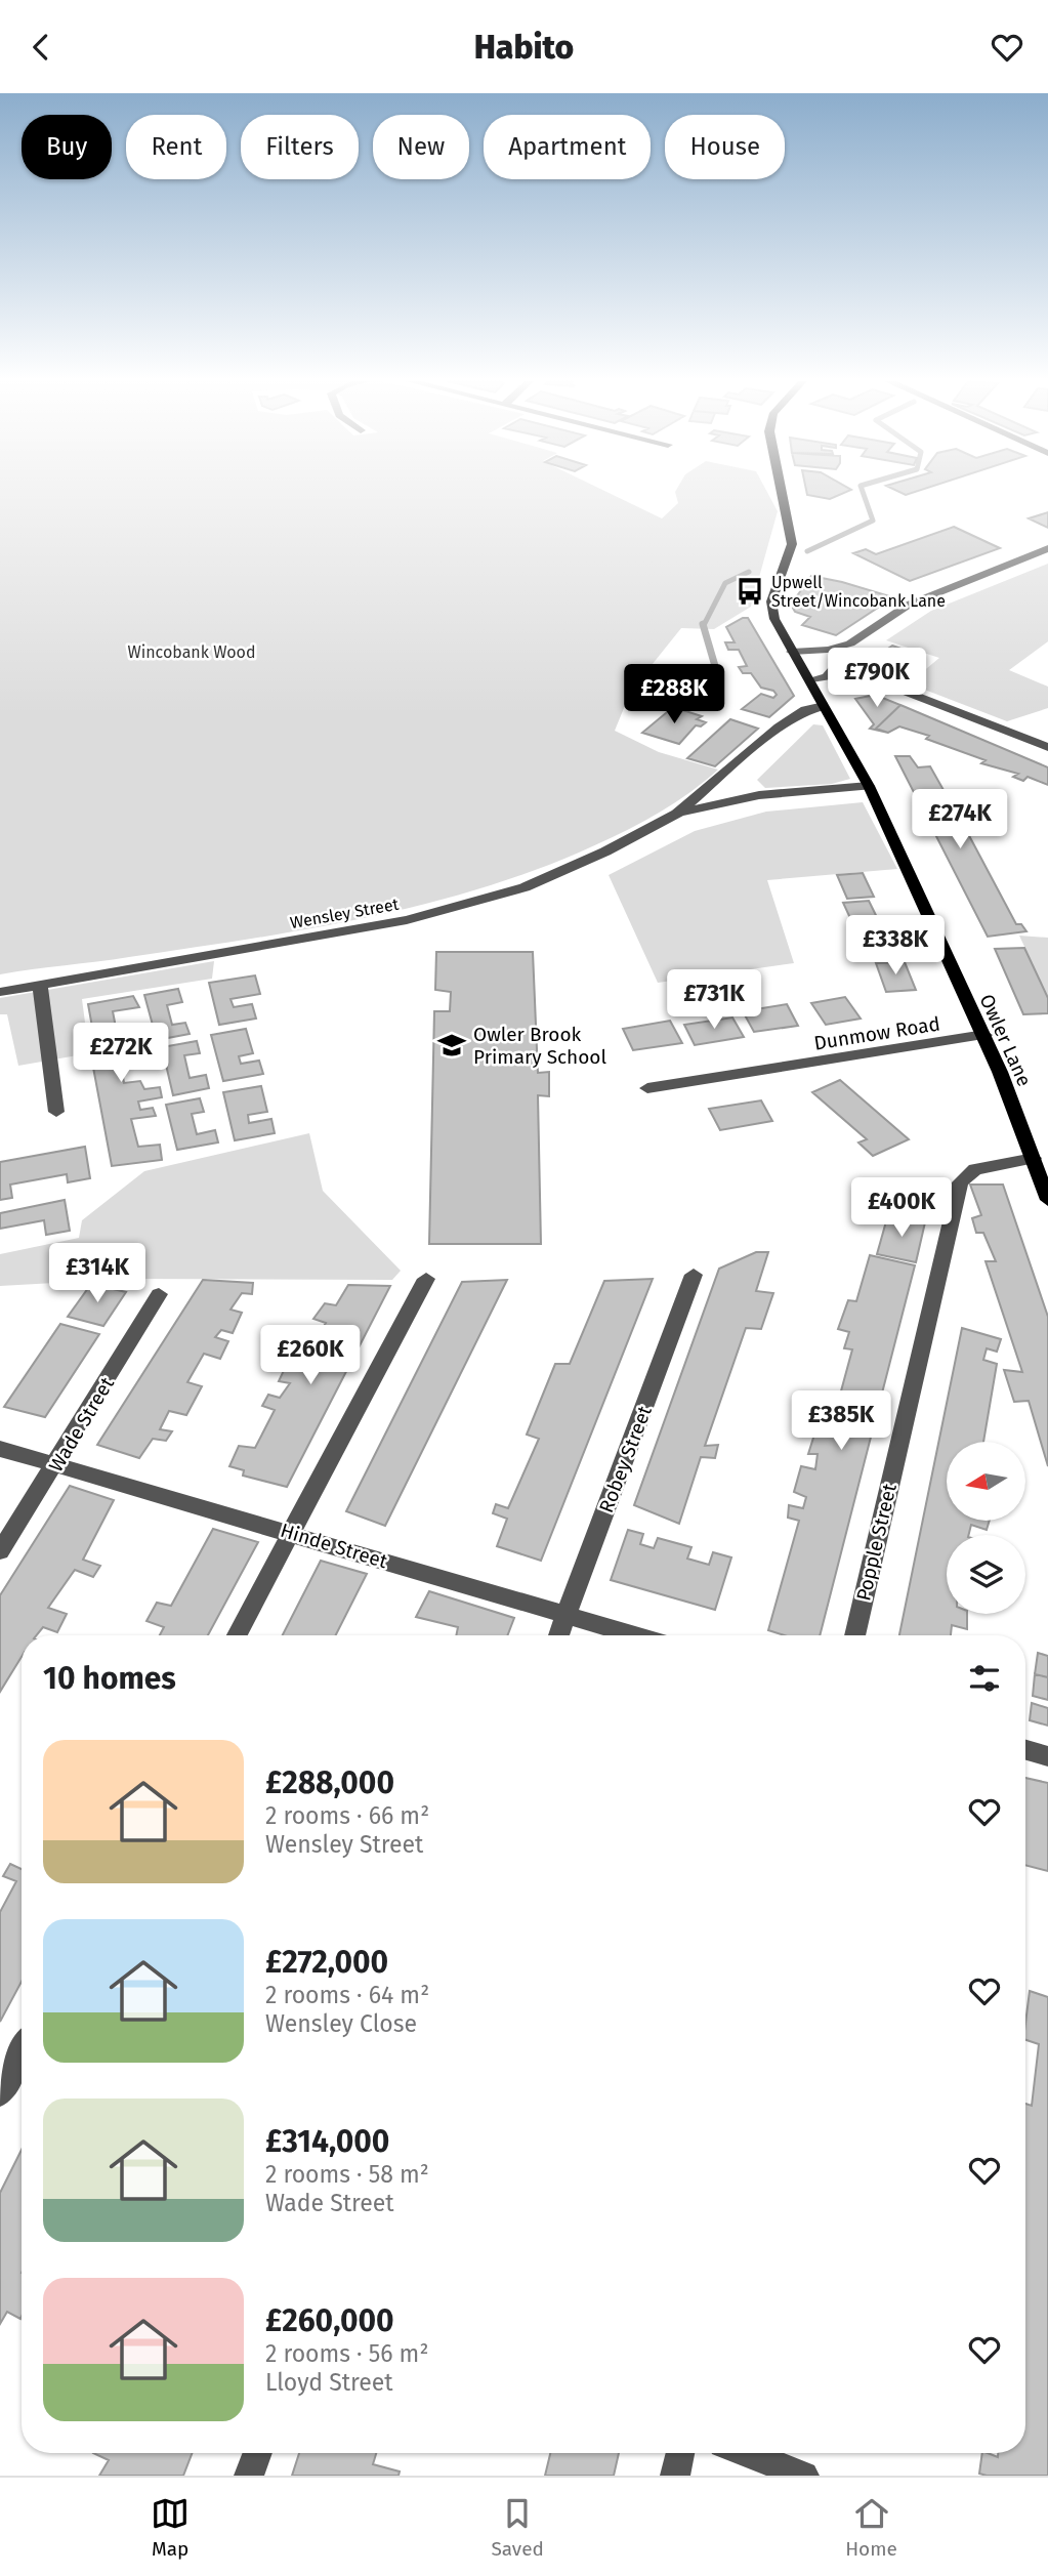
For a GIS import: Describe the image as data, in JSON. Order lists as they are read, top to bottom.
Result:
{
  "streets": {
    "main road": ["Owler Lane"],
    "street": [
      "Wensley Street",
      "Dunmow Road",
      "Wade Street",
      "Robey Street",
      "Popple Street",
      "Hinde Street"
    ]
  },
  "crossings": [
    ["Wensley Street", "Owler Lane"],
    ["Dunmow Road", "Owler Lane"],
    ["Owler Lane", "Popple Street"],
    ["Wade Street", "Hinde Street"],
    ["Robey Street", "Hinde Street"]
  ],
  "parks": ["Wincobank Wood"],
  "places": {
    "bus stop": ["Upwell Street/Wincobank Lane"],
    "school or university": ["Owler Brook Primary School"]
  },
  "north": "left",
  "page": {
    "header": "Habito",
    "chip": [
      "Buy",
      "Rent",
      "Filters",
      "New",
      "Apartment",
      "House"
    ],
    "price": [
      "£790K",
      "£288K",
      "£274K",
      "£338K",
      "£731K",
      "£272K",
      "£400K",
      "£314K",
      "£260K",
      "£385K"
    ],
    "heading": "10 homes",
    "list": [
      {
        "name": "£288,000",
        "note": "2 rooms · 66 m² · Wensley Street"
      },
      {
        "name": "£272,000",
        "note": "2 rooms · 64 m² · Wensley Close"
      },
      {
        "name": "£314,000",
        "note": "2 rooms · 58 m² · Wade Street"
      },
      {
        "name": "£260,000",
        "note": "2 rooms · 56 m² · Lloyd Street"
      }
    ],
    "tabs": ["Map", "Saved", "Home"]
  }
}
